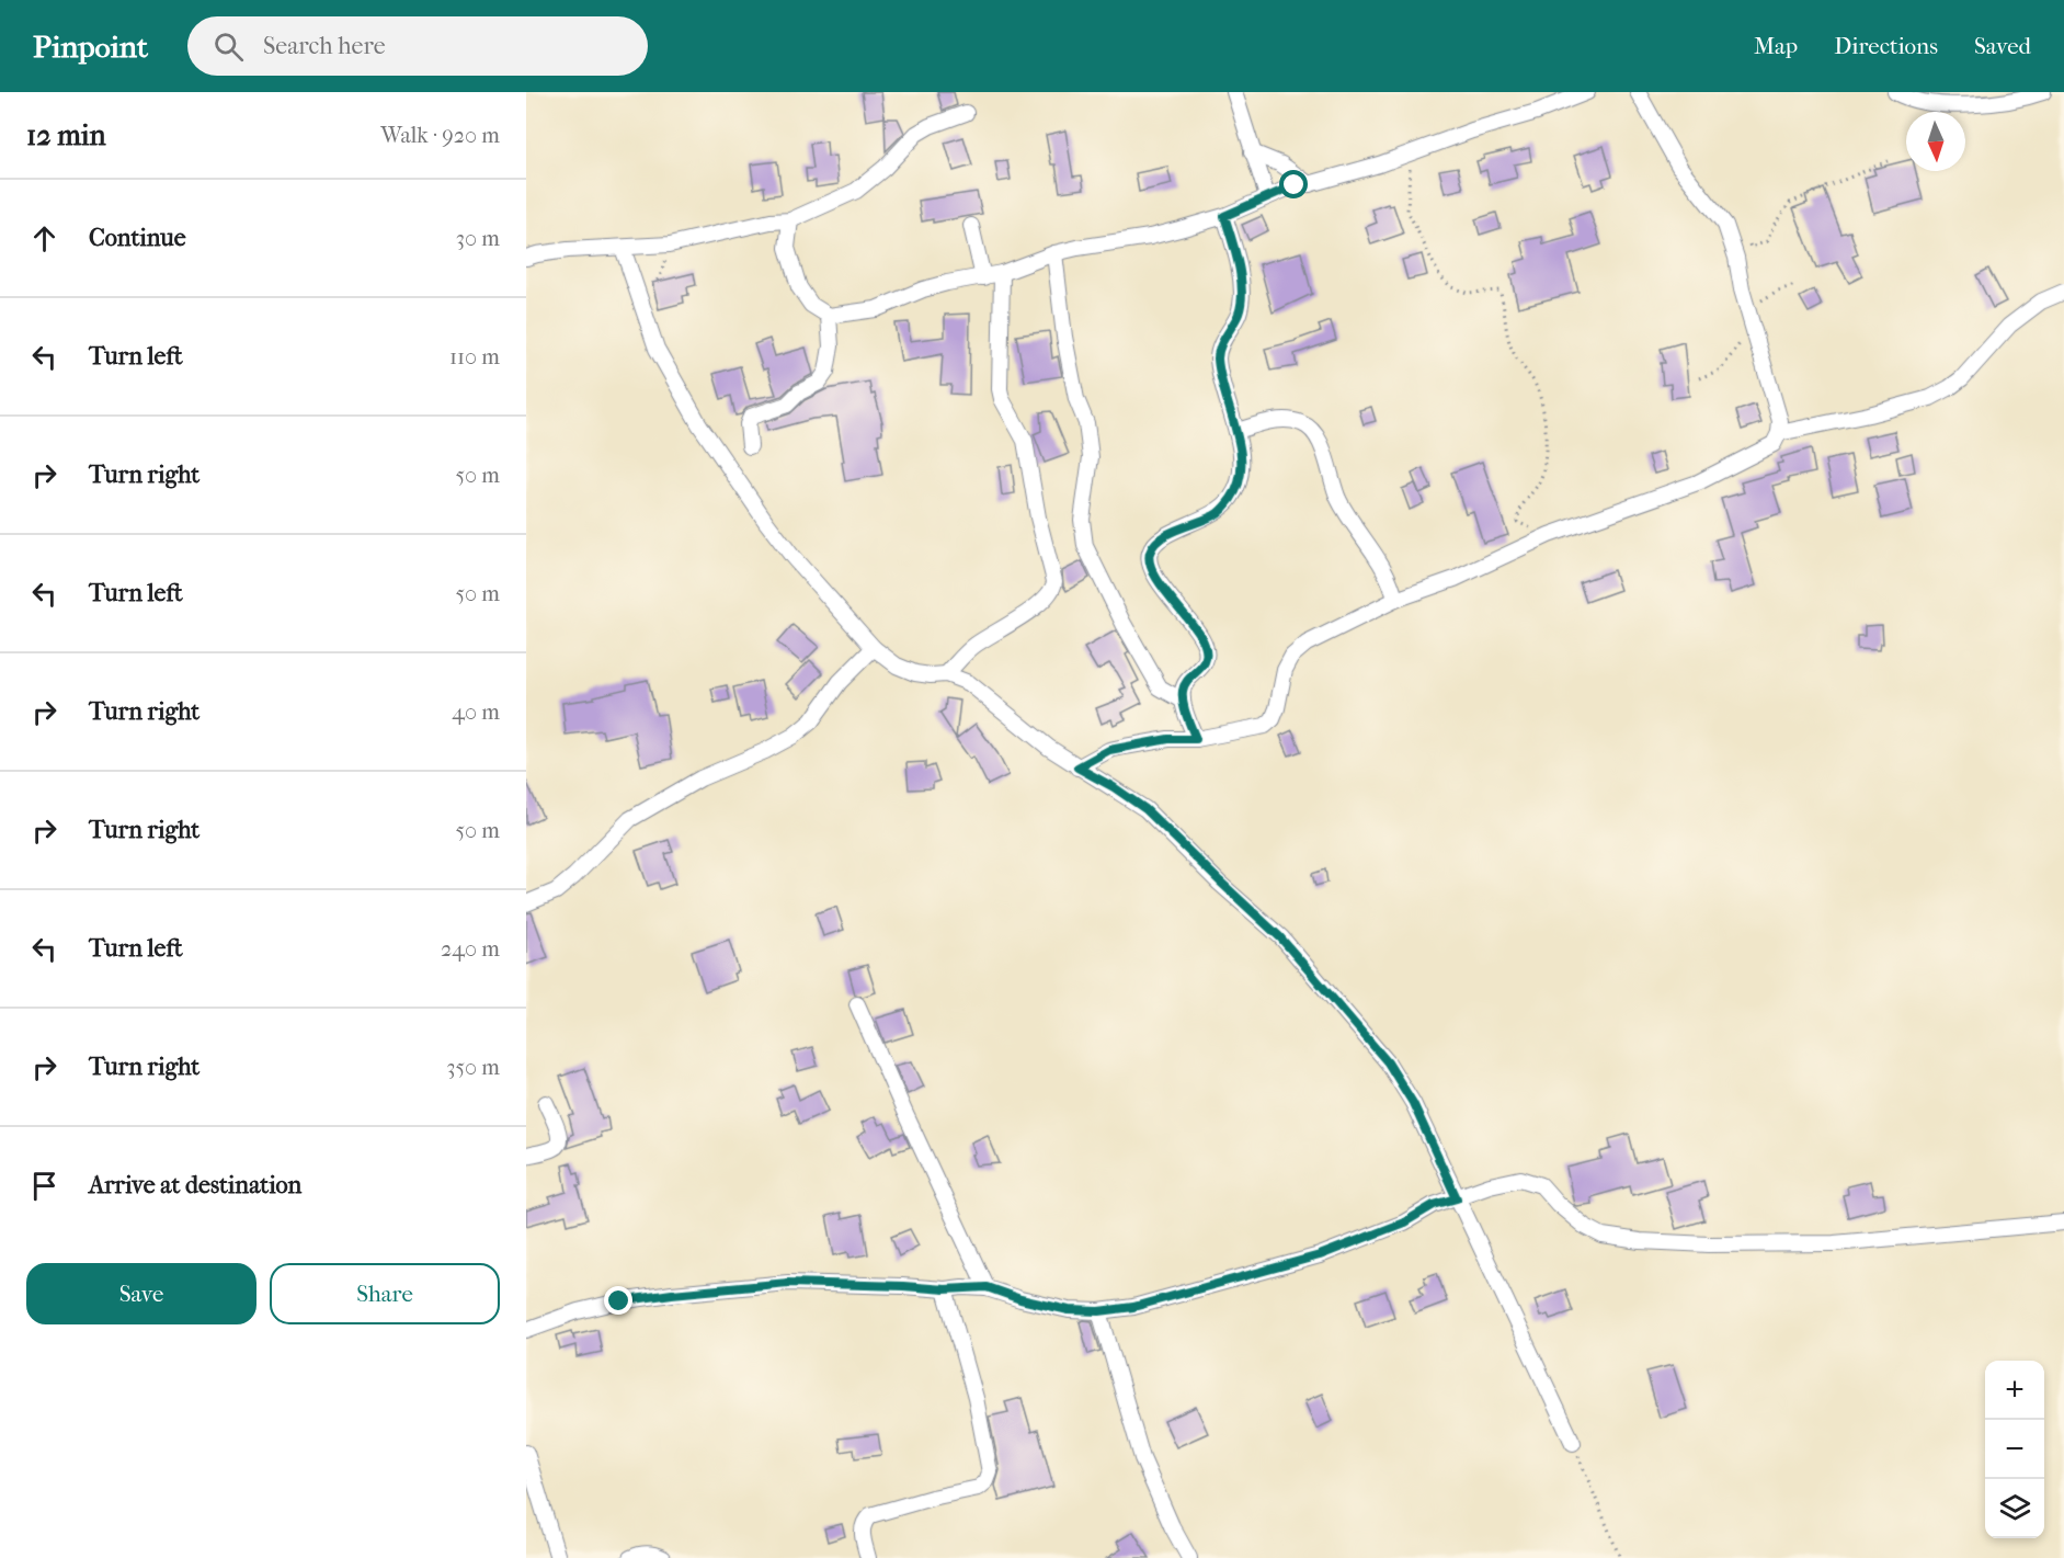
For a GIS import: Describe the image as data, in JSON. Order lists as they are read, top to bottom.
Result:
{
  "north": "bottom",
  "page": {
    "header": "Pinpoint",
    "search": "Search here",
    "nav": ["Map", "Directions", "Saved"],
    "heading": ["12 min", "Walk · 920 m"],
    "list": [
      ["Continue", "30 m"],
      ["Turn left", "110 m"],
      ["Turn right", "50 m"],
      ["Turn left", "50 m"],
      ["Turn right", "40 m"],
      ["Turn right", "50 m"],
      ["Turn left", "240 m"],
      ["Turn right", "350 m"],
      "Arrive at destination"
    ],
    "buttons": ["Save", "Share"],
    "map_buttons": ["+", "−"]
  }
}
